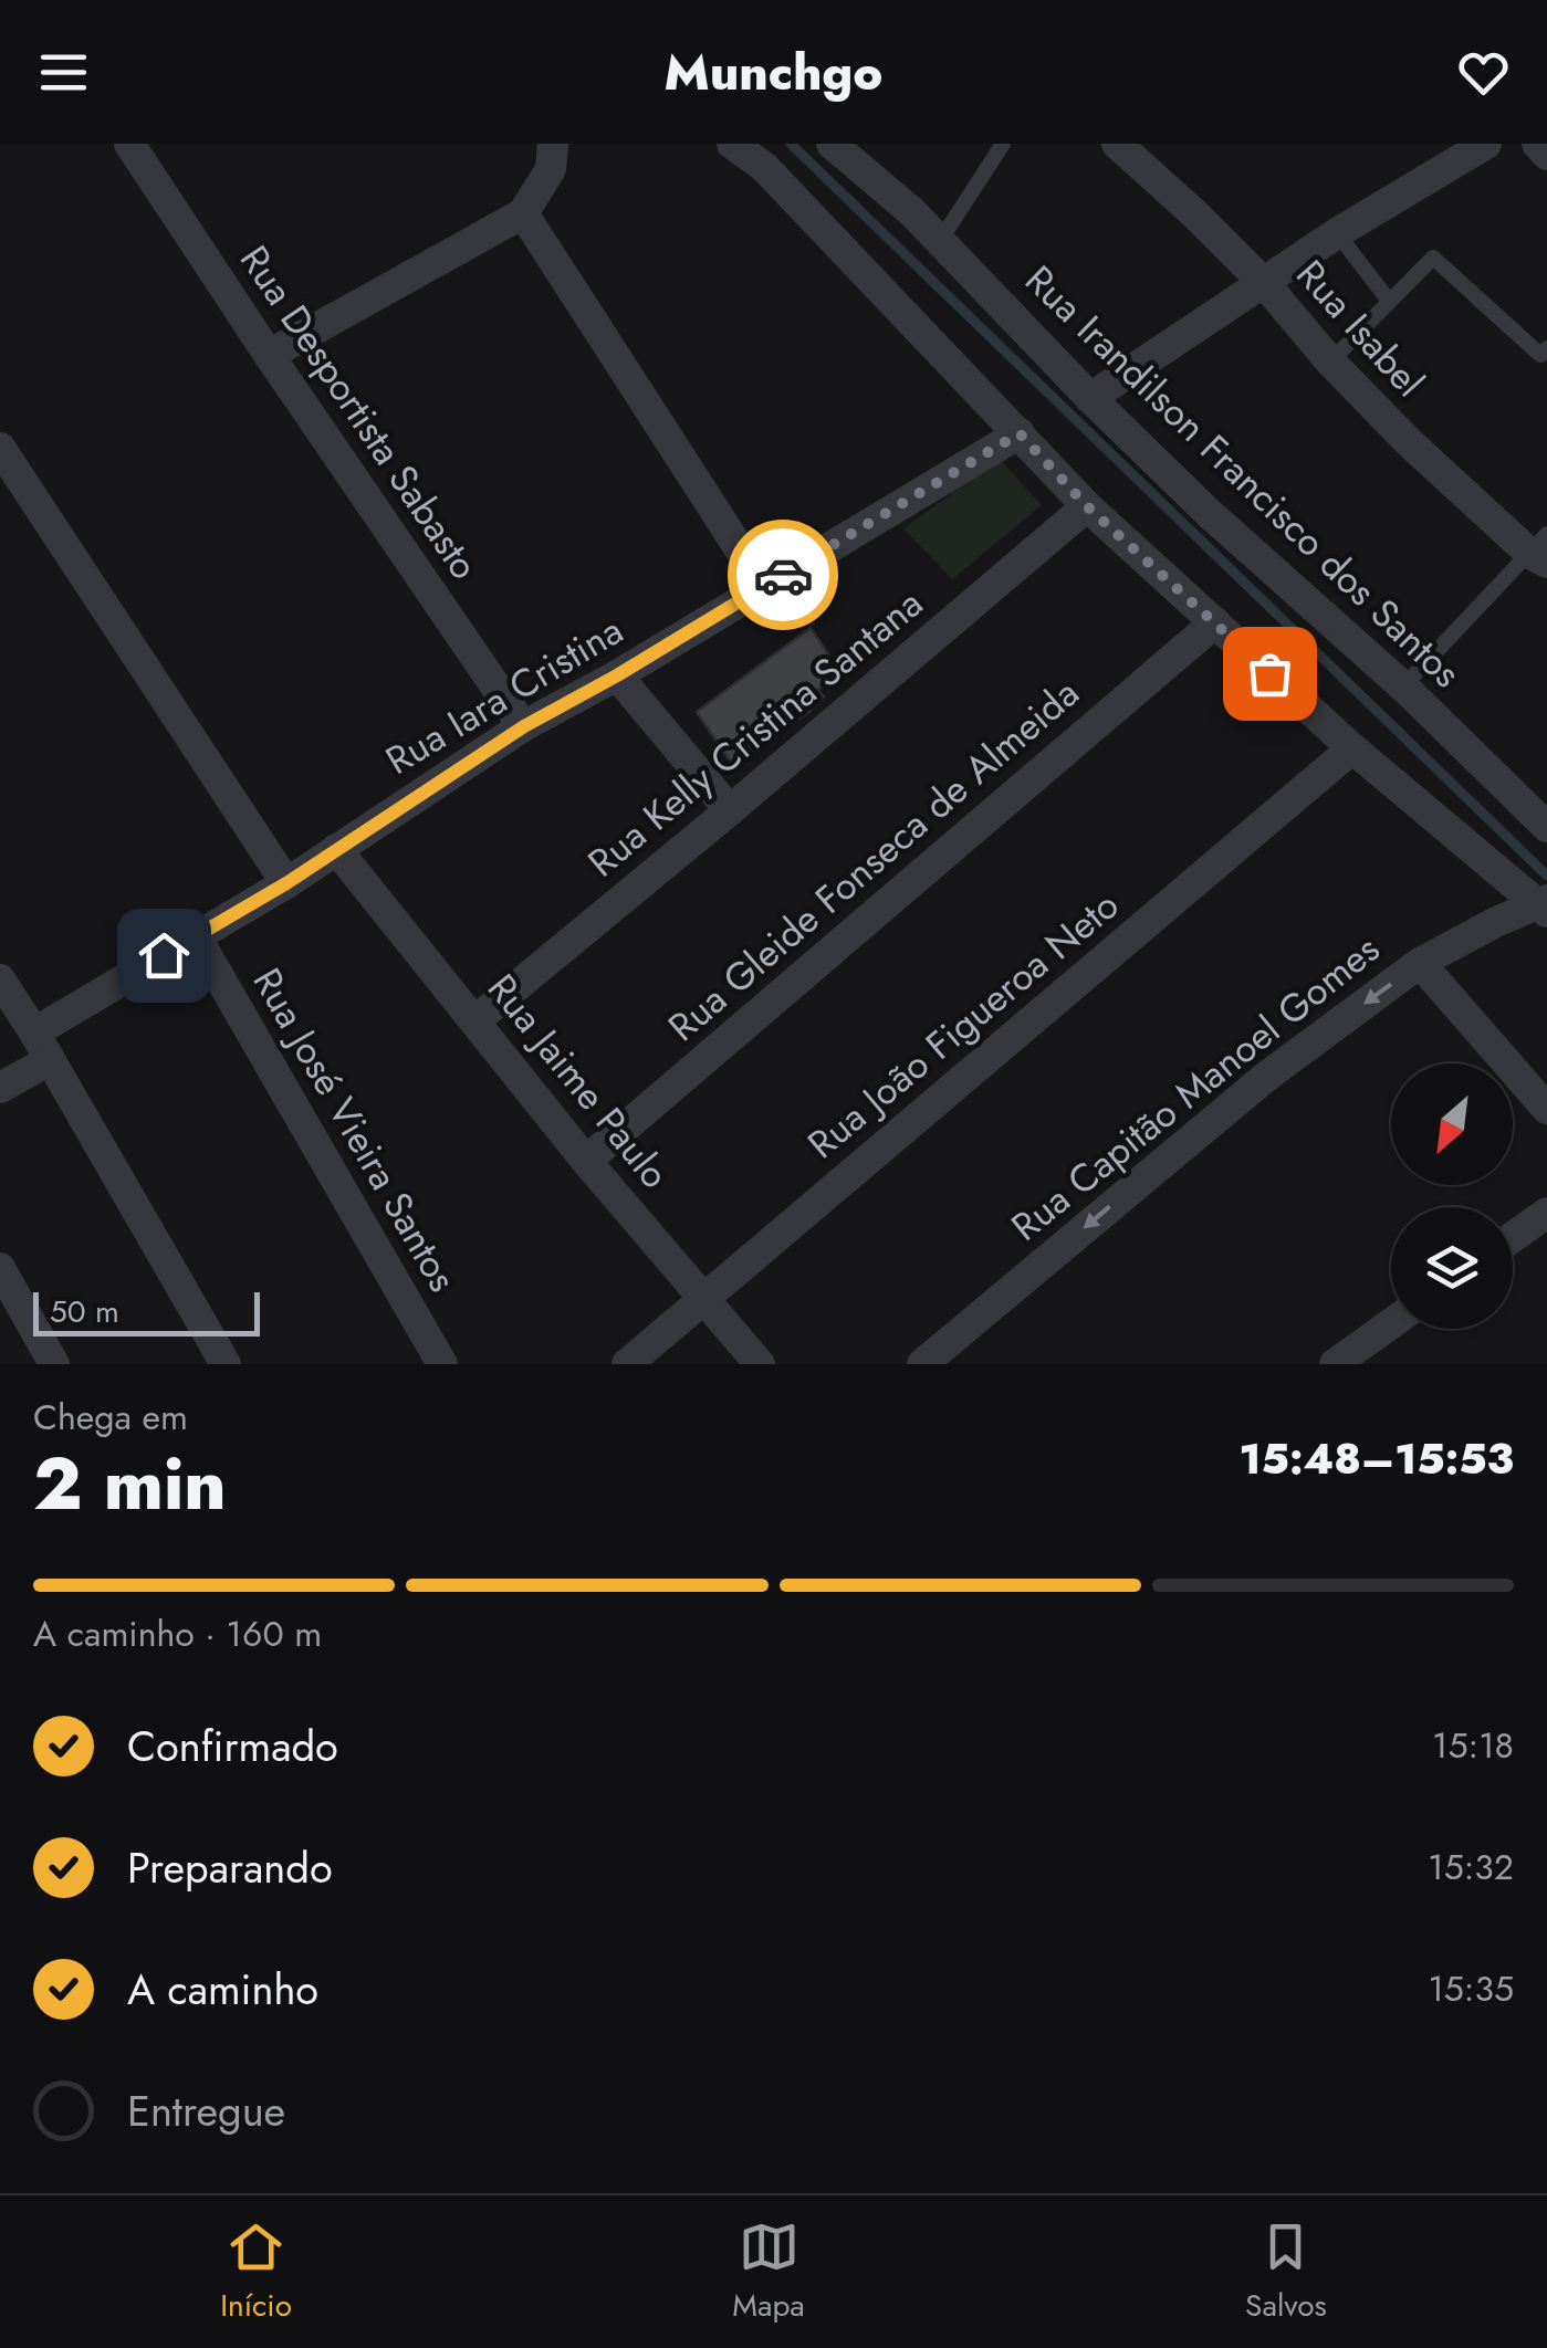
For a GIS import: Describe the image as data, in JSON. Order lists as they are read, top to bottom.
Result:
{
  "streets": {
    "street": [
      "Rua Isabel",
      "Rua Desportista Sabasto",
      "Rua Irandilson Francisco dos Santos",
      "Rua Iara Cristina",
      "Rua Kelly Cristina Santana",
      "Rua Gleide Fonseca de Almeida",
      "Rua João Figueroa Neto",
      "Rua Jaime Paulo",
      "Rua Capitão Manoel Gomes",
      "Rua José Vieira Santos"
    ]
  },
  "crossings": [
    ["Rua Desportista Sabasto", "Rua Iara Cristina"],
    ["Rua Iara Cristina", "Rua Jaime Paulo"],
    ["Rua Iara Cristina", "Rua José Vieira Santos"],
    ["Rua Kelly Cristina Santana", "Rua Jaime Paulo"],
    ["Rua Gleide Fonseca de Almeida", "Rua Jaime Paulo"],
    ["Rua João Figueroa Neto", "Rua Jaime Paulo"]
  ],
  "one_way": ["Rua Capitão Manoel Gomes"],
  "scale_bar": "50 m",
  "north": "bottom left",
  "page": {
    "header": "Munchgo",
    "scale": "50 m",
    "heading": ["2 min", "Chega em", "15:48–15:53"],
    "bar": "A caminho · 160 m",
    "list": [
      ["Confirmado", "15:18"],
      ["Preparando", "15:32"],
      ["A caminho", "15:35"],
      "Entregue"
    ],
    "tabs": ["Início", "Mapa", "Salvos"]
  }
}
